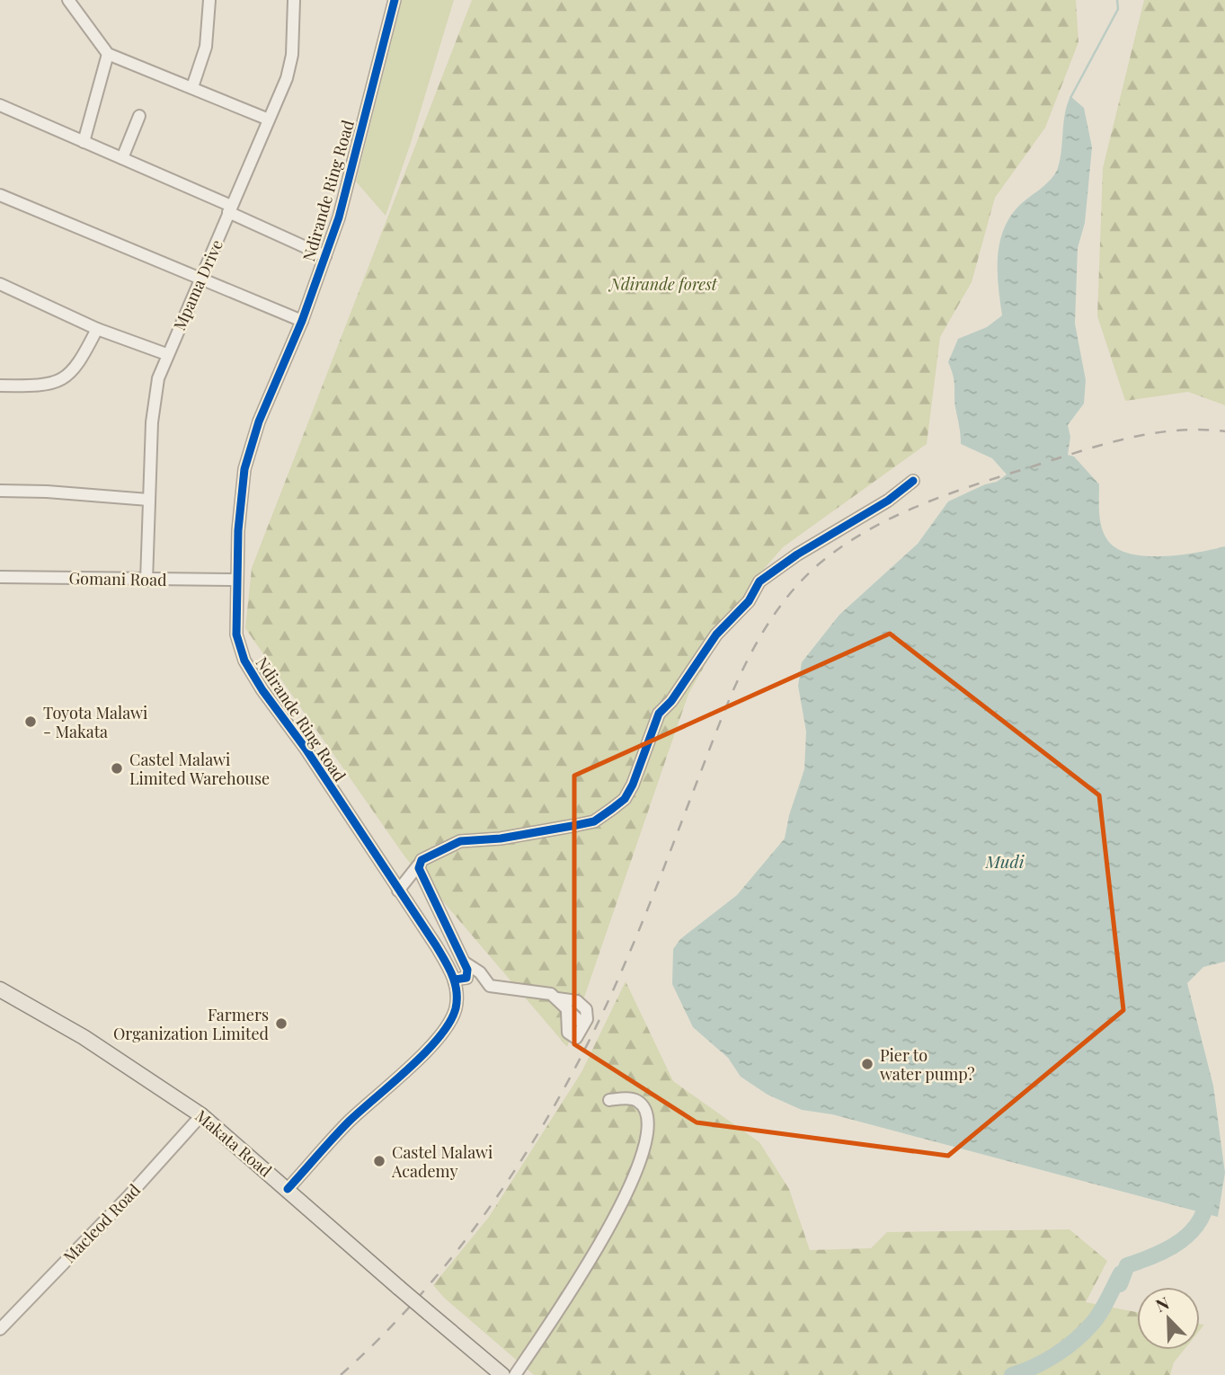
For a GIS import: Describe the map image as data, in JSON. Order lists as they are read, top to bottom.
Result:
{
  "streets": {
    "main road": ["Makata Road"],
    "street": [
      "Ndirande Ring Road",
      "Mpama Drive",
      "Gomani Road",
      "Macleod Road"
    ]
  },
  "crossings": [
    ["Ndirande Ring Road", "Gomani Road"],
    ["Mpama Drive", "Gomani Road"],
    ["Makata Road", "Macleod Road"]
  ],
  "water": ["Mudi"],
  "parks": ["Ndirande forest"],
  "places": [
    "Toyota Malawi - Makata",
    "Castel Malawi Limited Warehouse",
    "Farmers Organization Limited",
    "Pier to water pump?",
    "Castel Malawi Academy"
  ],
  "north": "top left"
}
